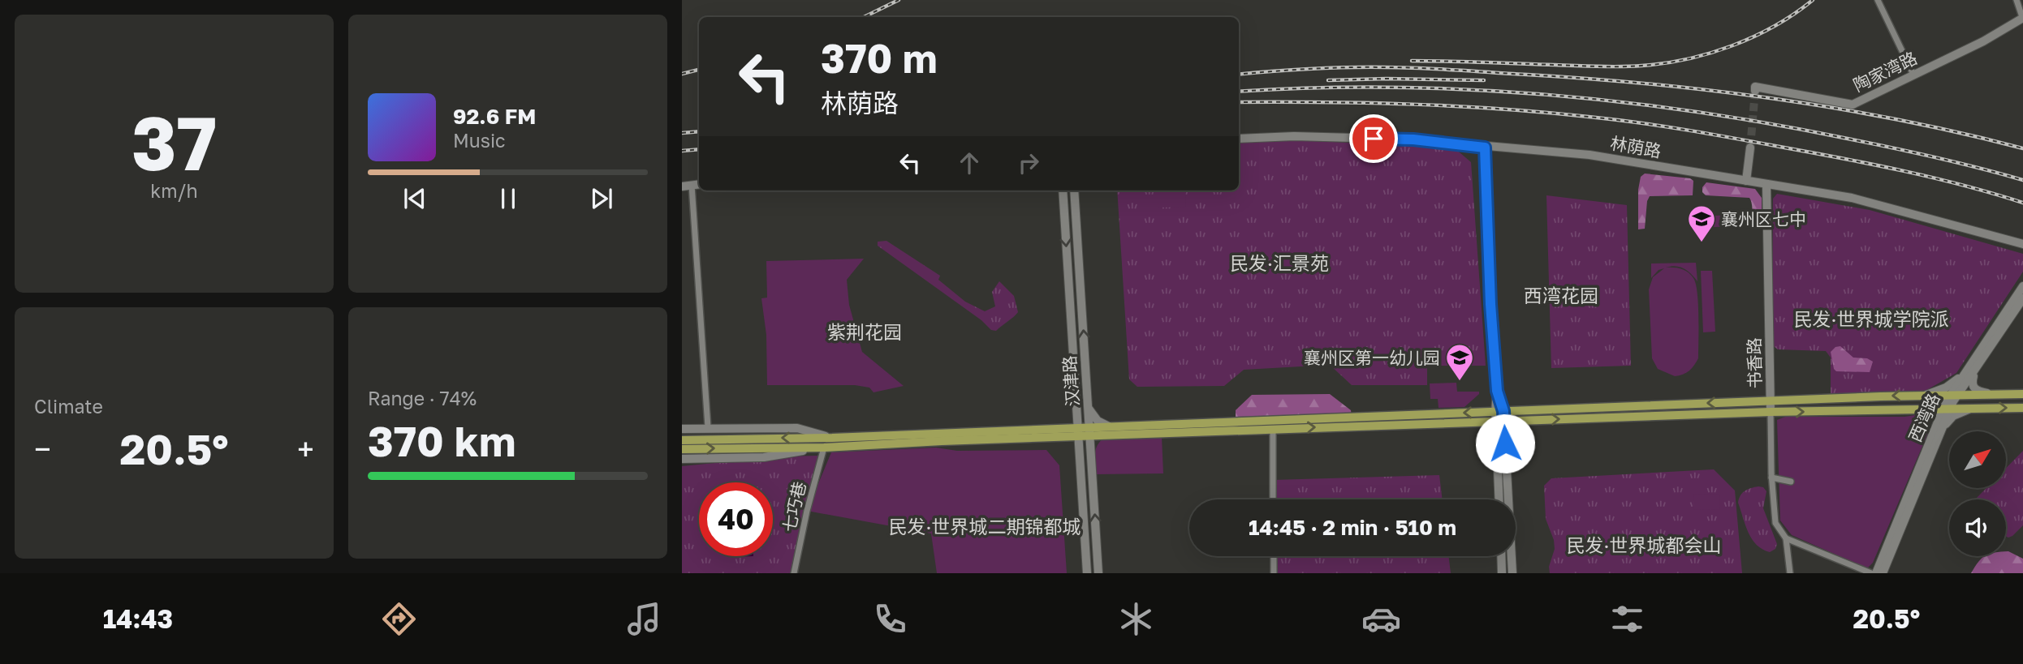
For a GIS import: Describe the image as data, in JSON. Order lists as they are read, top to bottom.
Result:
{
  "streets": {
    "street": [
      "陶家湾路",
      "林荫路",
      "书香路",
      "汉津路",
      "西湾路",
      "七巧巷"
    ]
  },
  "crossings": [
    ["林荫路", "书香路"]
  ],
  "districts": [
    "民发·汇景苑",
    "西湾花园",
    "民发·世界城学院派",
    "紫荆花园",
    "民发·世界城二期锦都城",
    "民发·世界城都会山"
  ],
  "places": {
    "school or university": ["襄州区七中", "襄州区第一幼儿园"]
  },
  "north": "top right",
  "page": {
    "tile": [
      ["37", "km/h"],
      "Climate",
      ["Range · 74%", "370 km"]
    ],
    "turn": ["370 m", "林荫路"],
    "song": ["92.6 FM", "Music"],
    "heat": ["−", "20.5°", "+"],
    "limit": "40",
    "trip": "14:45 · 2 min · 510 m",
    "tabs": ["14:43", "20.5°"]
  }
}
